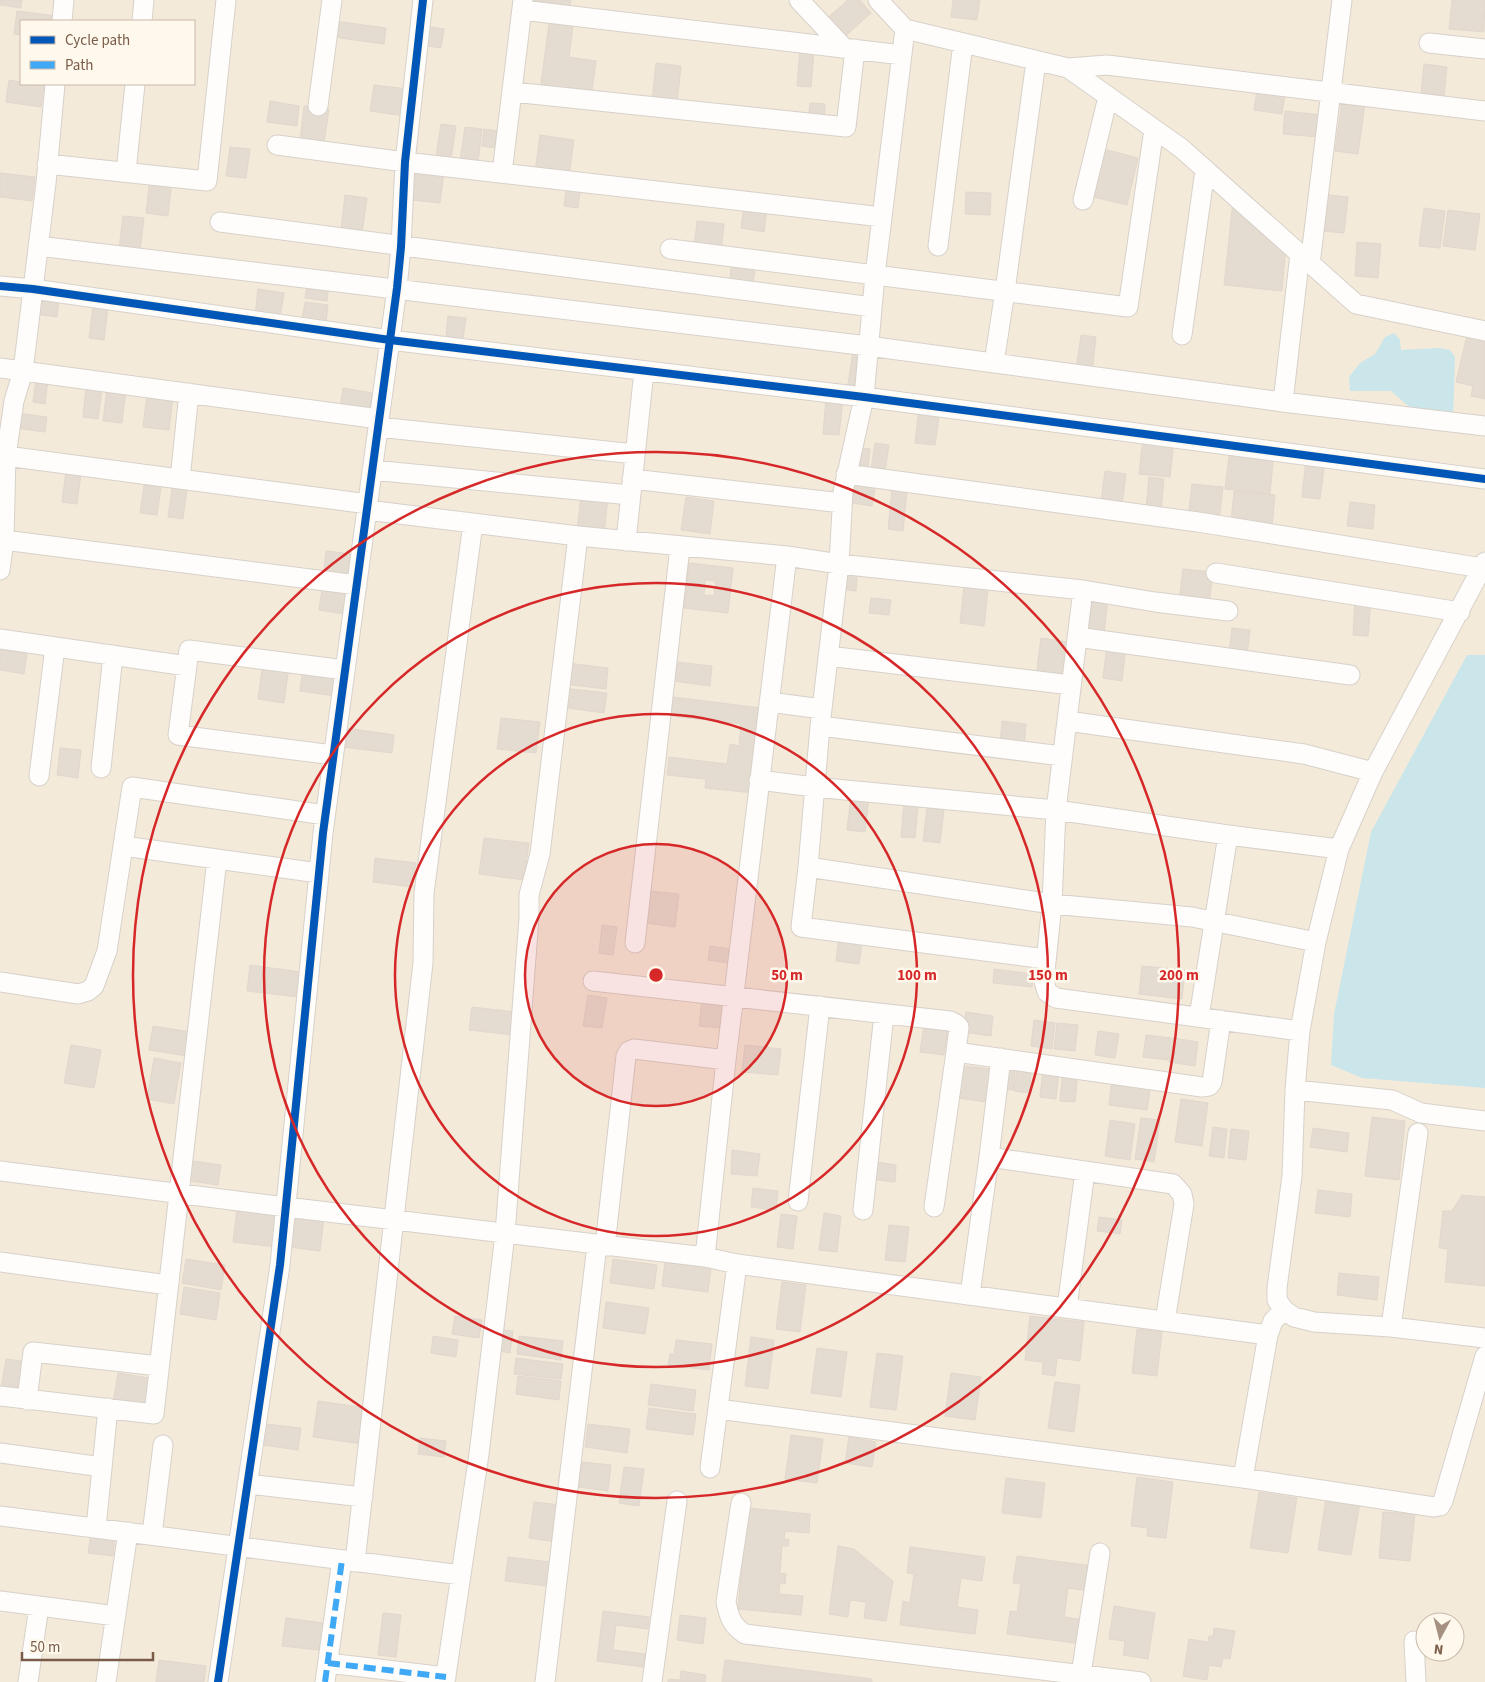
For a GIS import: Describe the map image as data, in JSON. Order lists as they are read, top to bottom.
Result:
{
  "legend": ["Cycle path", "Path"],
  "scale_bar": "50 m",
  "north": "bottom",
  "rings": [
    "50 m",
    "100 m",
    "150 m",
    "200 m"
  ]
}
